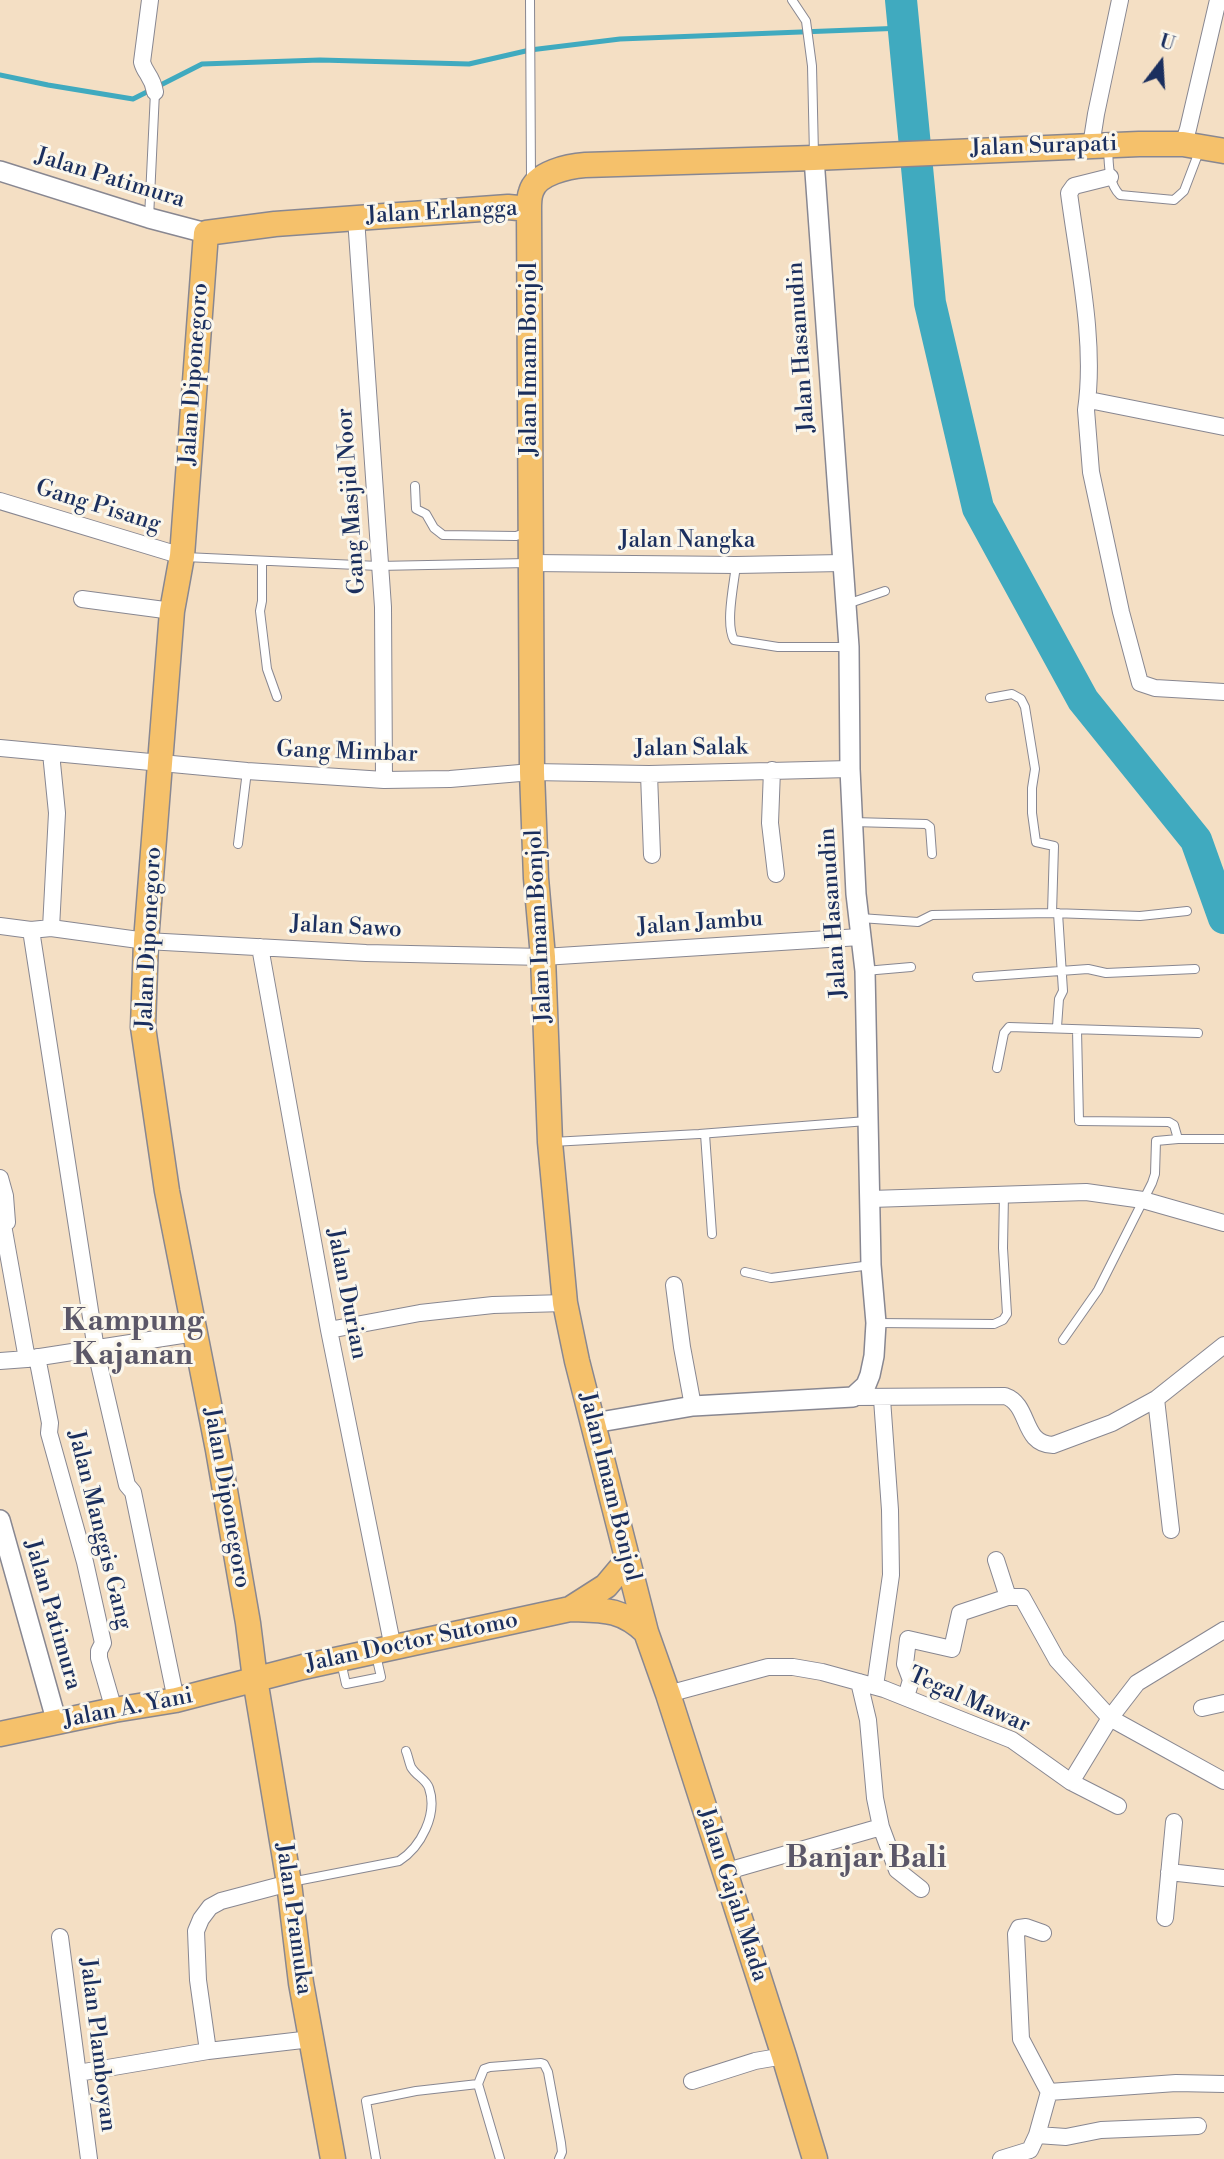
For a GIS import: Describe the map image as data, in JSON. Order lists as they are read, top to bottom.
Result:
{
  "streets": {
    "highway": [
      "Jalan Surapati",
      "Jalan Erlangga",
      "Jalan Imam Bonjol",
      "Jalan Diponegoro",
      "Jalan Doctor Sutomo",
      "Jalan A. Yani",
      "Jalan Gajah Mada",
      "Jalan Pramuka"
    ],
    "street": [
      "Jalan Patimura",
      "Jalan Hasanudin",
      "Gang Masjid Noor",
      "Gang Pisang",
      "Jalan Nangka",
      "Jalan Salak",
      "Gang Mimbar",
      "Jalan Jambu",
      "Jalan Sawo",
      "Jalan Durian",
      "Jalan Manggis Gang",
      "Tegal Mawar",
      "Jalan Plamboyan"
    ]
  },
  "crossings": [
    ["Jalan Surapati", "Jalan Erlangga"],
    ["Jalan Patimura", "Jalan Erlangga"],
    ["Jalan Patimura", "Jalan Diponegoro"],
    ["Jalan Patimura", "Jalan A. Yani"],
    ["Jalan Erlangga", "Jalan Hasanudin"],
    ["Jalan Erlangga", "Jalan Imam Bonjol"],
    ["Jalan Erlangga", "Jalan Diponegoro"],
    ["Jalan Erlangga", "Gang Masjid Noor"],
    ["Jalan Hasanudin", "Jalan Nangka"],
    ["Jalan Hasanudin", "Jalan Salak"],
    ["Jalan Hasanudin", "Jalan Jambu"],
    ["Jalan Imam Bonjol", "Jalan Nangka"],
    ["Jalan Imam Bonjol", "Jalan Salak"],
    ["Jalan Imam Bonjol", "Gang Mimbar"],
    ["Jalan Imam Bonjol", "Jalan Jambu"],
    ["Jalan Imam Bonjol", "Jalan Sawo"],
    ["Jalan Imam Bonjol", "Jalan Doctor Sutomo"],
    ["Jalan Imam Bonjol", "Jalan Gajah Mada"],
    ["Jalan Diponegoro", "Gang Pisang"],
    ["Jalan Diponegoro", "Gang Mimbar"],
    ["Jalan Diponegoro", "Jalan Sawo"],
    ["Jalan Diponegoro", "Jalan Doctor Sutomo"],
    ["Jalan Diponegoro", "Jalan A. Yani"],
    ["Jalan Diponegoro", "Jalan Pramuka"],
    ["Gang Masjid Noor", "Gang Mimbar"],
    ["Jalan Salak", "Gang Mimbar"],
    ["Jalan Jambu", "Jalan Sawo"],
    ["Jalan Sawo", "Jalan Durian"],
    ["Jalan Durian", "Jalan Doctor Sutomo"],
    ["Jalan Manggis Gang", "Jalan A. Yani"],
    ["Jalan Doctor Sutomo", "Jalan A. Yani"],
    ["Jalan Doctor Sutomo", "Jalan Gajah Mada"],
    ["Jalan Doctor Sutomo", "Jalan Pramuka"],
    ["Tegal Mawar", "Jalan Gajah Mada"],
    ["Jalan A. Yani", "Jalan Pramuka"]
  ],
  "districts": ["Kampung Kajanan", "Banjar Bali"],
  "north": "top"
}
